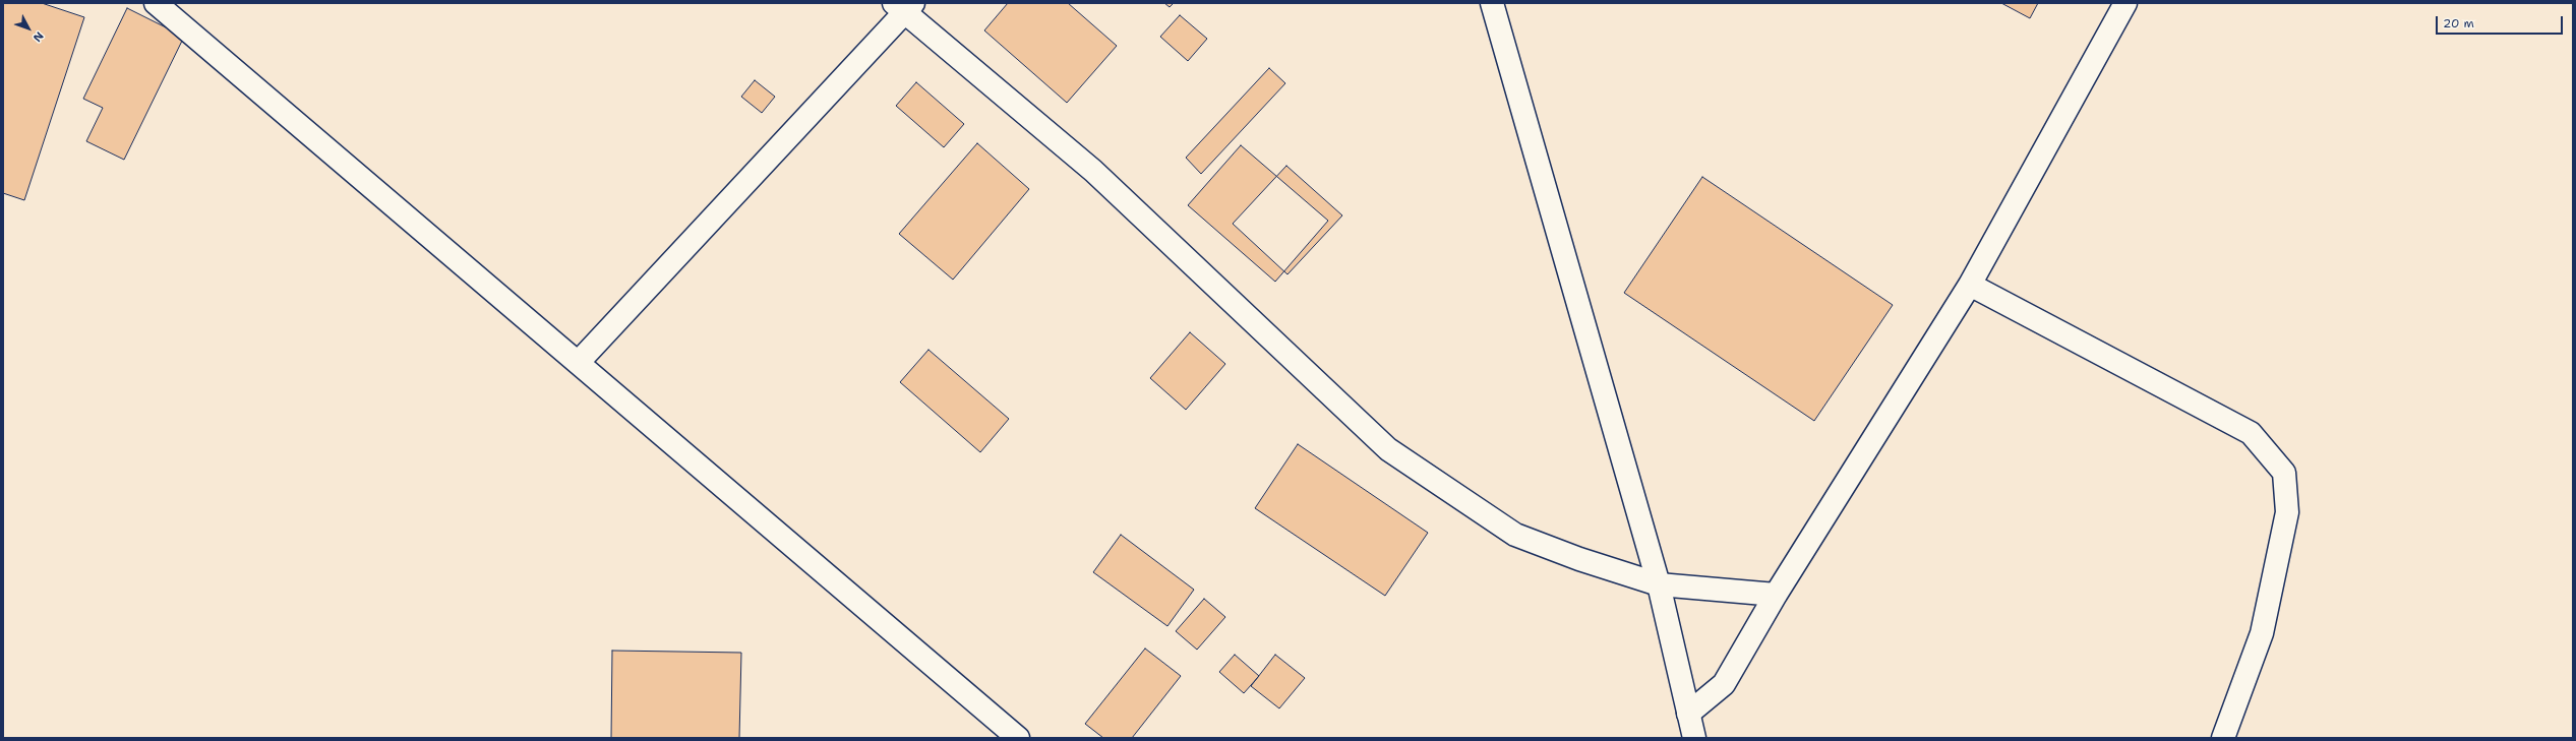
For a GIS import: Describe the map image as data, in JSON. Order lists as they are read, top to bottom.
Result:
{
  "scale_bar": "20 m",
  "north": "bottom right"
}
